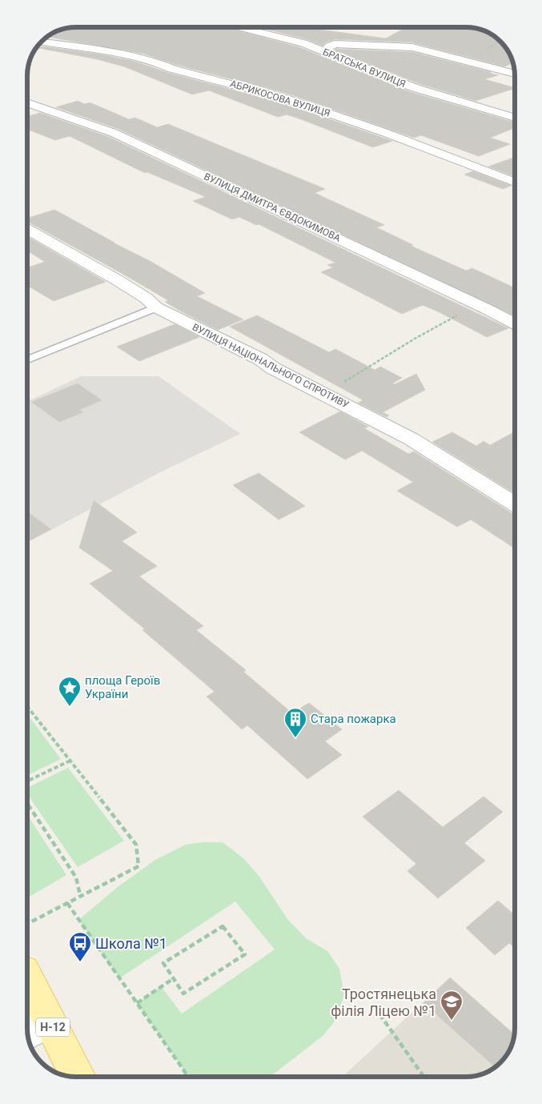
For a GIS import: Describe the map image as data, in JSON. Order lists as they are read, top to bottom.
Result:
{
  "streets": {
    "main road": ["Н-12"],
    "street": [
      "БРАТСЬКА ВУЛИЦЯ",
      "АБРИКОСОВА ВУЛИЦЯ",
      "ВУЛИЦЯ ДМИТРА ЄВДОКИМОВА",
      "ВУЛИЦЯ НАЦІОНАЛЬНОГО СПРОТИВУ"
    ]
  },
  "places": {
    "place": ["площа Героїв України"],
    "building": ["Стара пожарка"],
    "bus stop": ["Школа №1"],
    "school or university": ["Тростянецька філія Ліцею №1"]
  }
}
